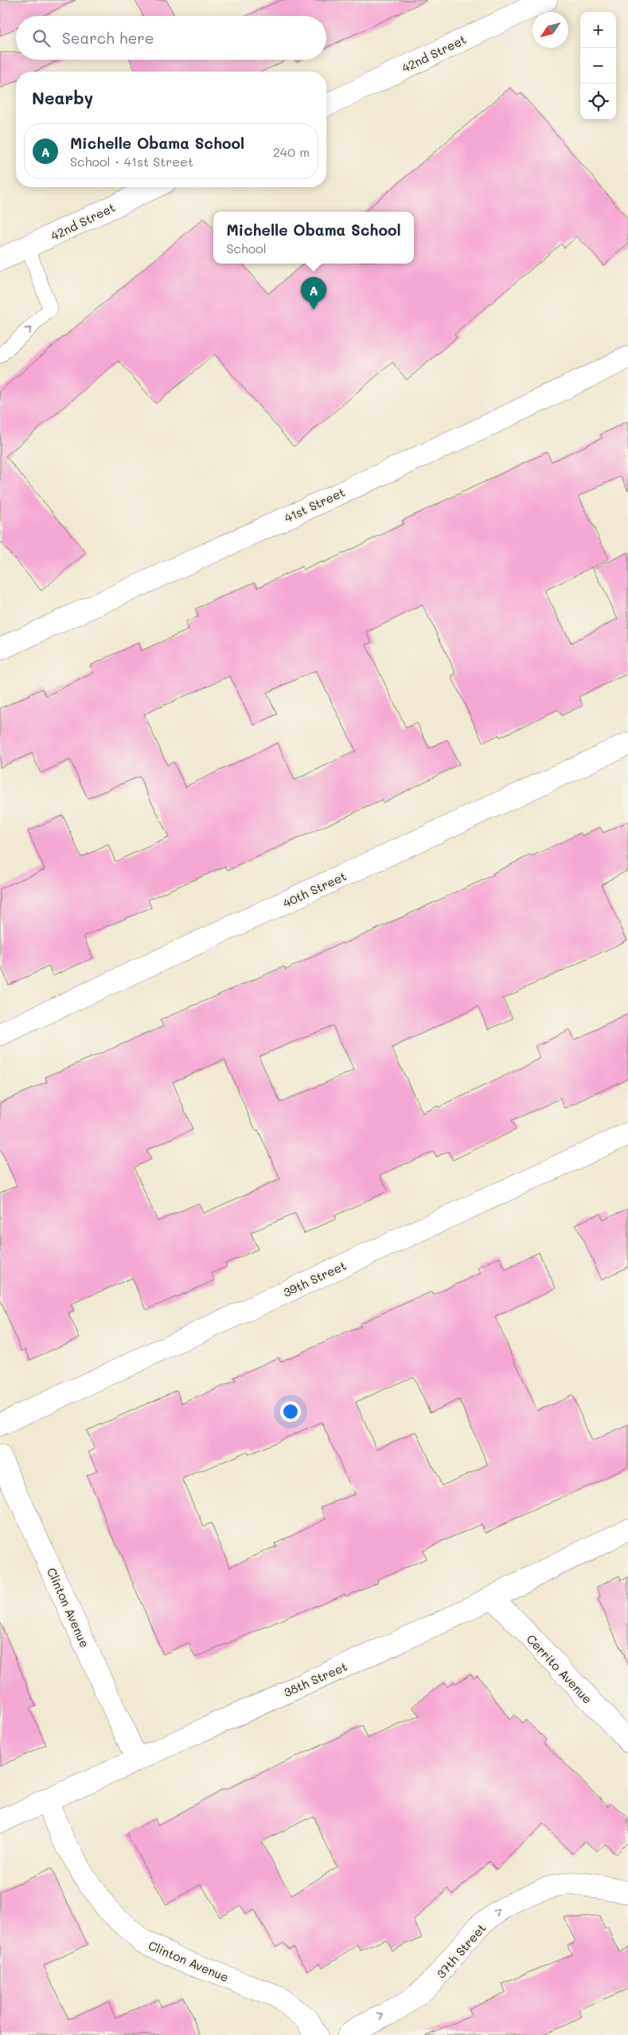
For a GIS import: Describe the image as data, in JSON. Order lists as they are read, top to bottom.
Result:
{
  "streets": {
    "street": [
      "42nd Street",
      "41st Street",
      "40th Street",
      "39th Street",
      "Clinton Avenue",
      "Cerrito Avenue",
      "38th Street",
      "37th Street"
    ]
  },
  "crossings": [
    ["Clinton Avenue", "38th Street"],
    ["Cerrito Avenue", "38th Street"]
  ],
  "one_way": ["37th Street"],
  "north": "bottom left",
  "page": {
    "map_buttons": ["+", "−"],
    "search": "Search here",
    "heading": "Nearby",
    "list": [
      {
        "mark": "A",
        "name": "Michelle Obama School",
        "note": "School · 41st Street",
        "value": "240 m"
      }
    ],
    "popup": ["Michelle Obama School", "School"],
    "pins": "A"
  }
}
